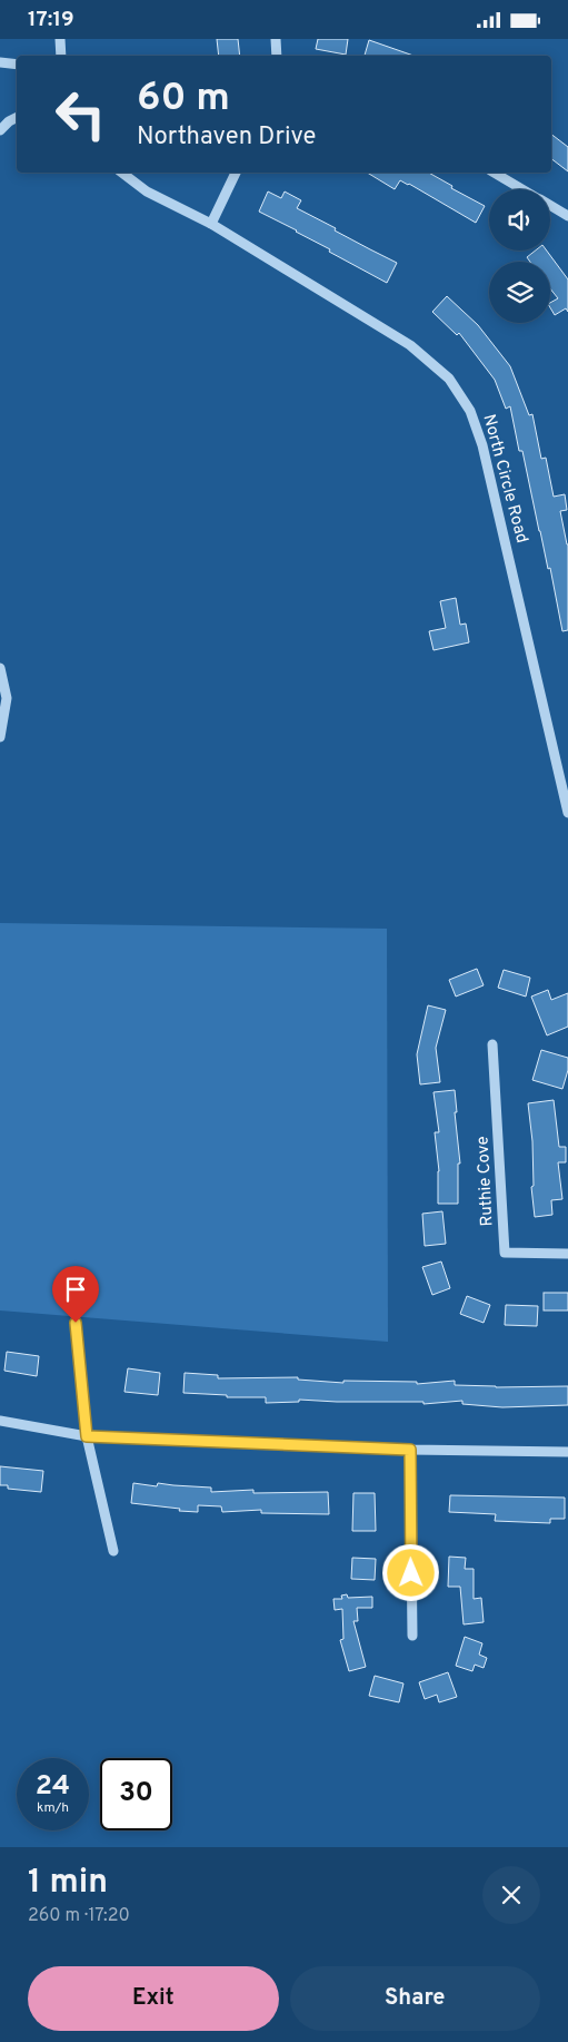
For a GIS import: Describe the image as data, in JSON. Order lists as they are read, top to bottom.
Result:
{
  "streets": {
    "street": ["North Circle Road", "Ruthie Cove"]
  },
  "page": {
    "status": "17:19",
    "turn": ["60 m", "Northaven Drive"],
    "speed": "24 km/h",
    "limit": "30",
    "heading": ["1 min", "260 m · 17:20"],
    "buttons": ["Exit", "Share"]
  }
}
